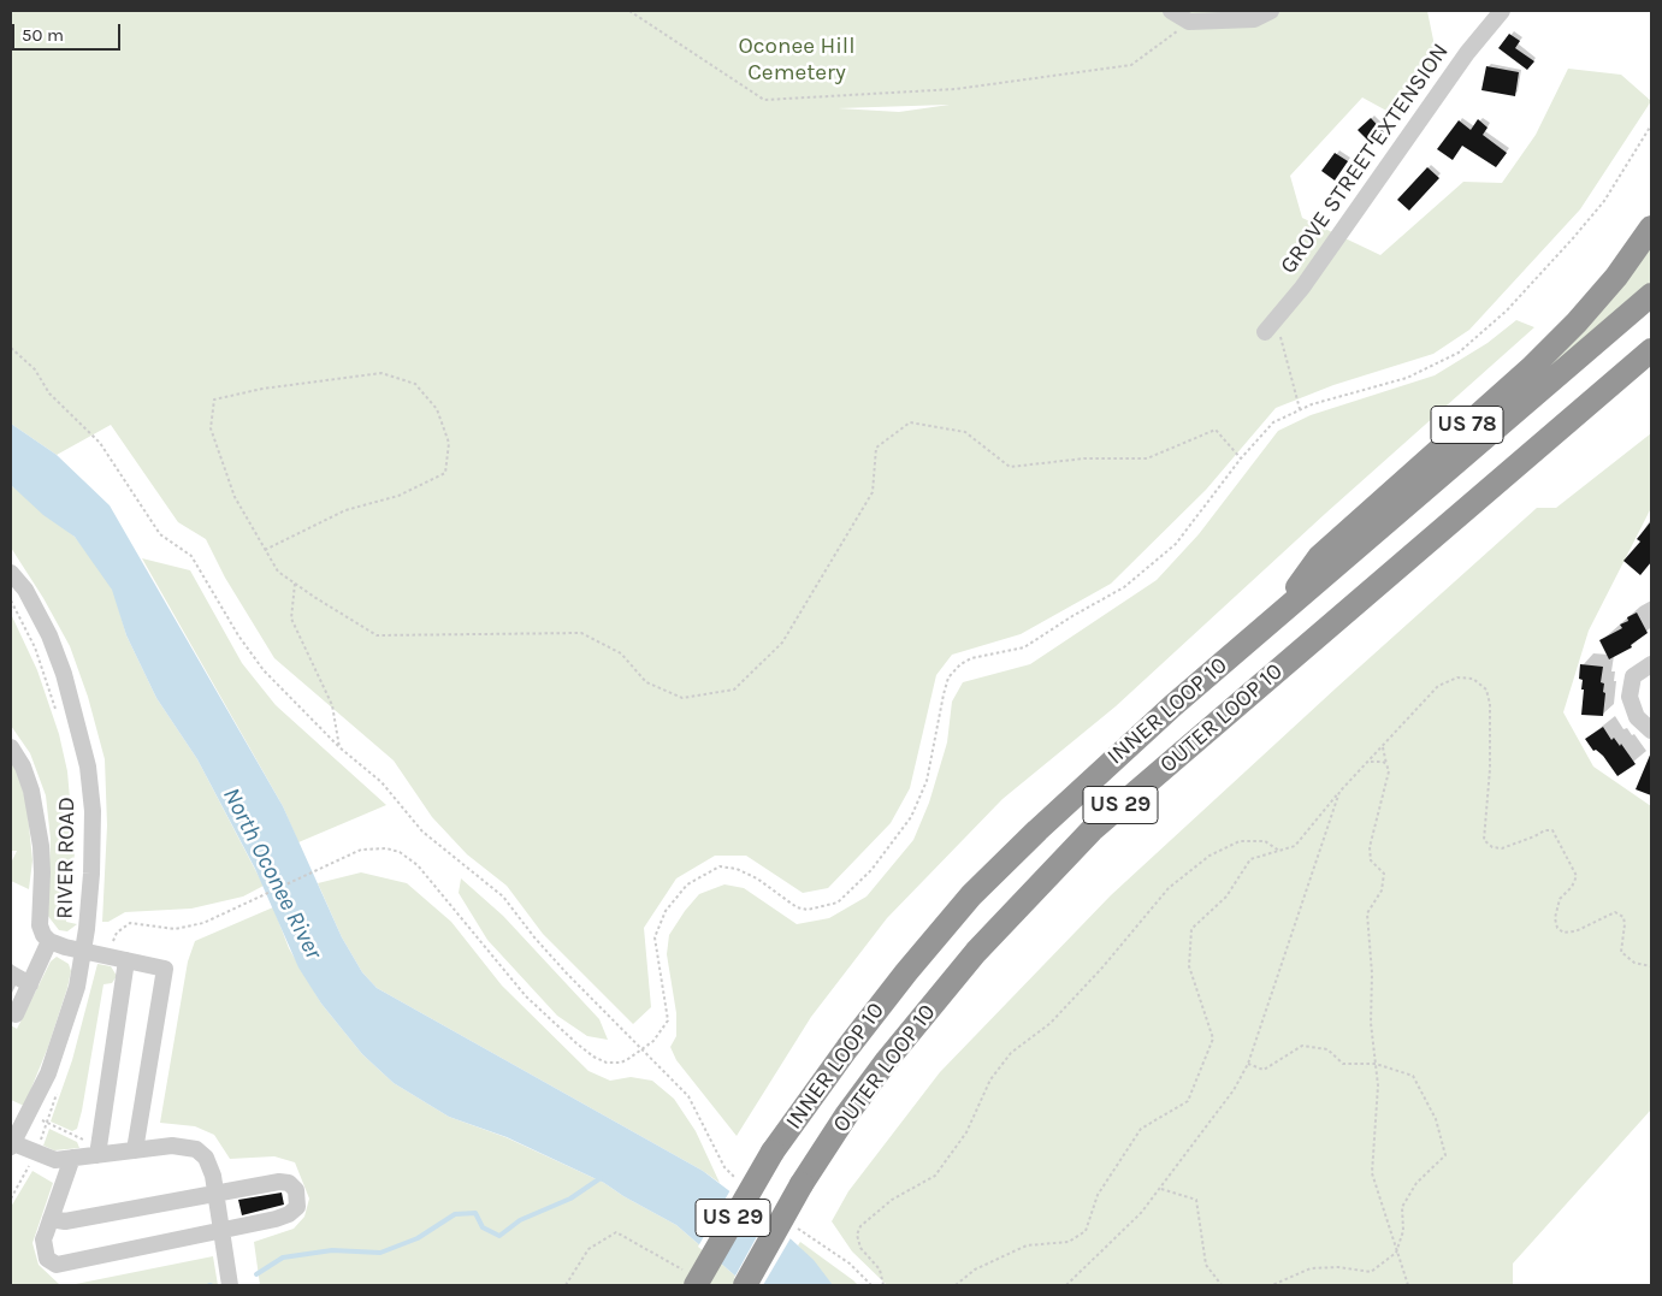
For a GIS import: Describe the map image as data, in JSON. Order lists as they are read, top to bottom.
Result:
{
  "streets": {
    "highway": [
      "US 78",
      "INNER LOOP 10",
      "OUTER LOOP 10",
      "US 29"
    ],
    "street": ["GROVE STREET EXTENSION", "RIVER ROAD"]
  },
  "crossings": [
    ["US 78", "INNER LOOP 10"]
  ],
  "water": ["North Oconee River"],
  "parks": ["Oconee Hill Cemetery"],
  "scale_bar": "50 m"
}
